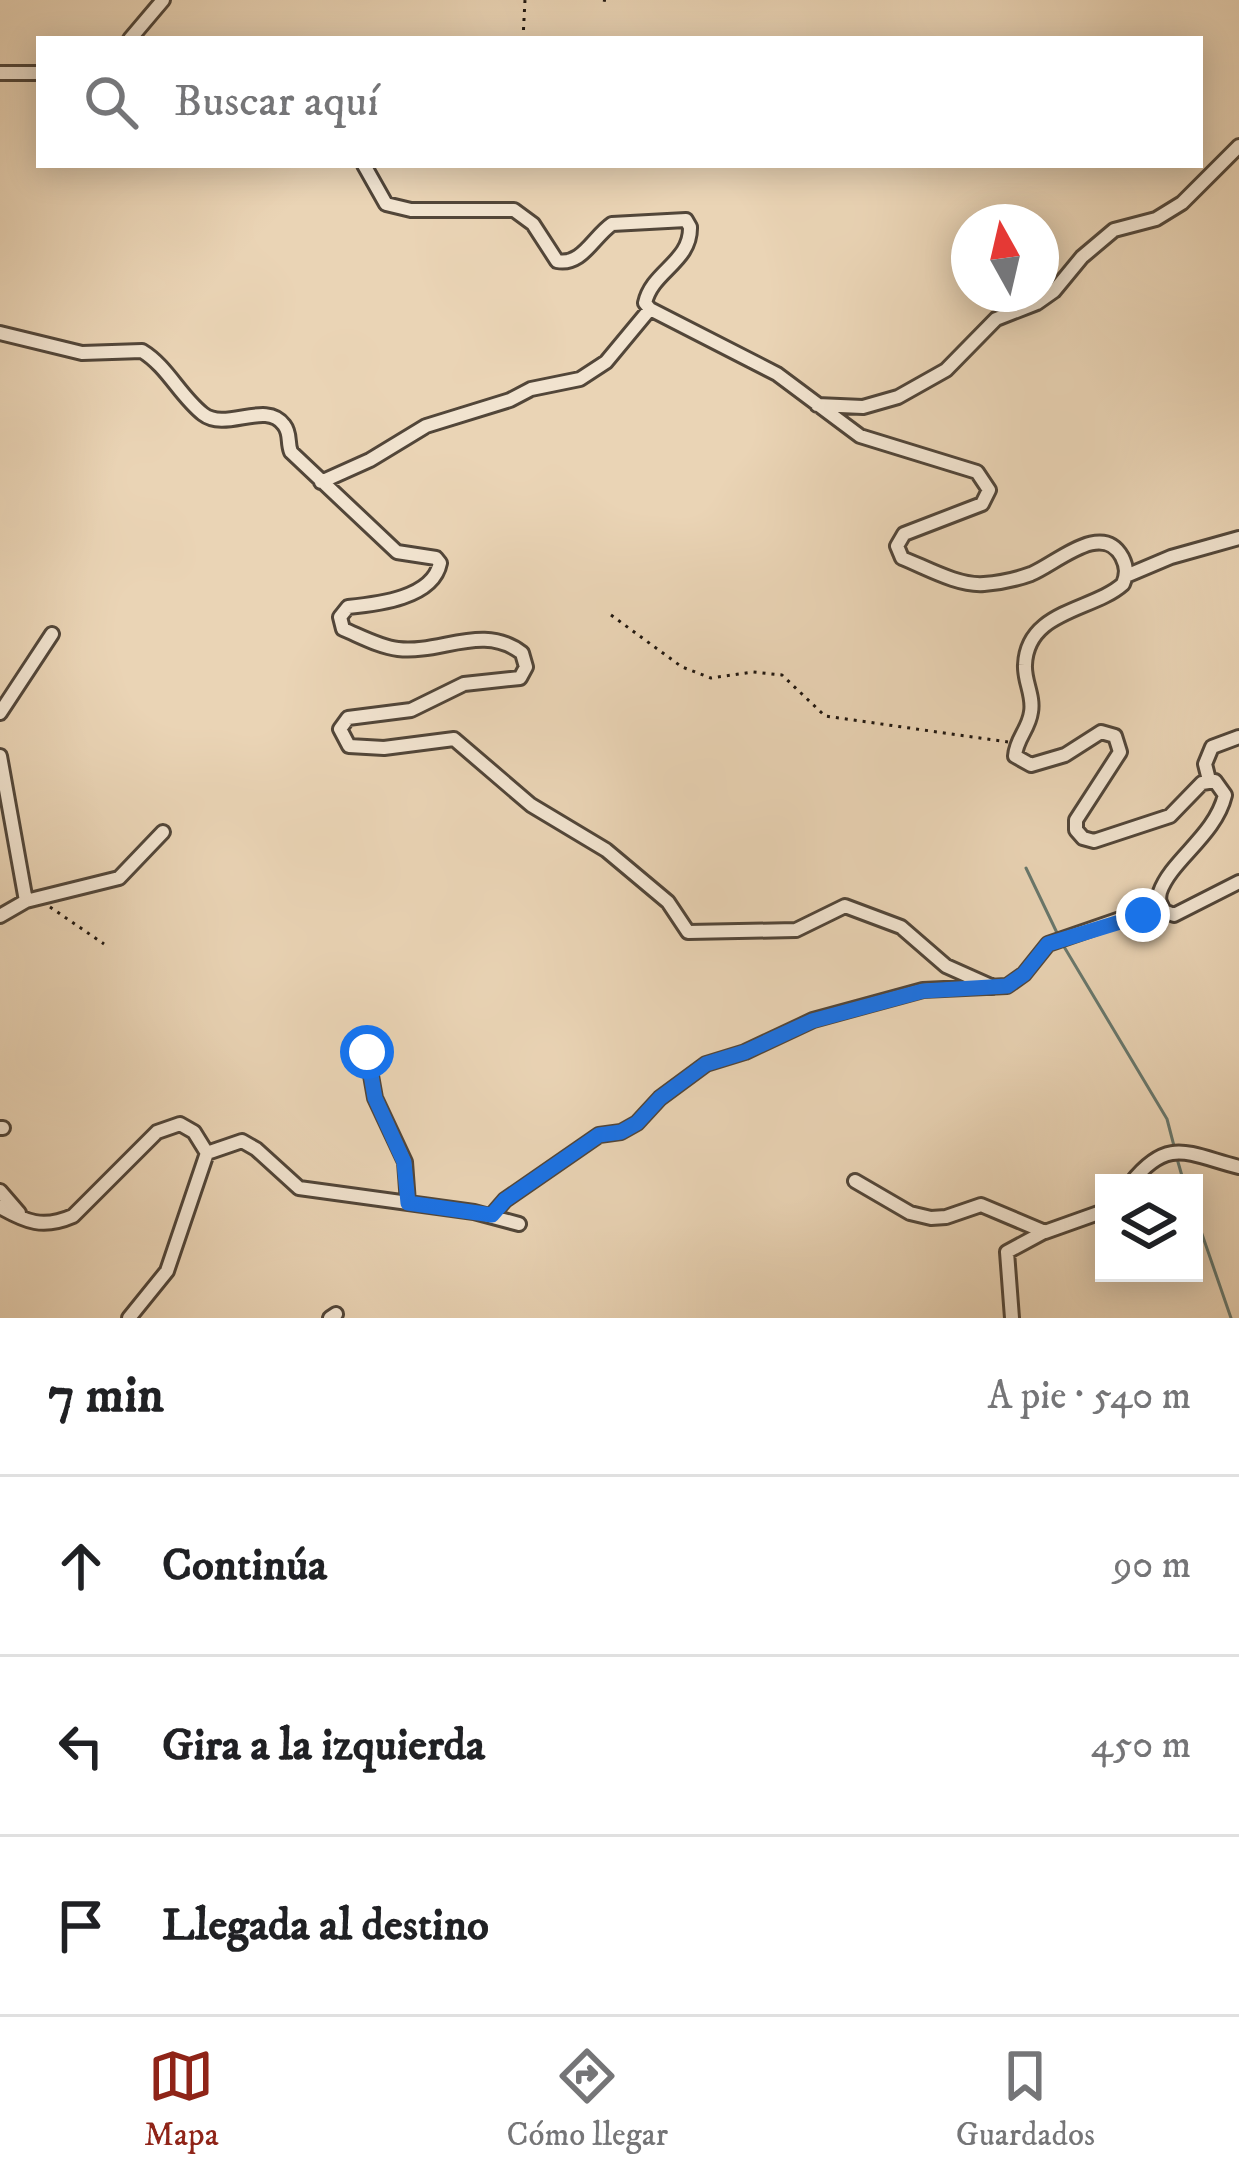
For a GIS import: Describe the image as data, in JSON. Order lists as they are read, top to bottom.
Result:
{
  "north": "top",
  "page": {
    "search": "Buscar aquí",
    "heading": ["7 min", "A pie · 540 m"],
    "list": [
      ["Continúa", "90 m"],
      ["Gira a la izquierda", "450 m"],
      "Llegada al destino"
    ],
    "nav": ["Mapa", "Cómo llegar", "Guardados"]
  }
}
